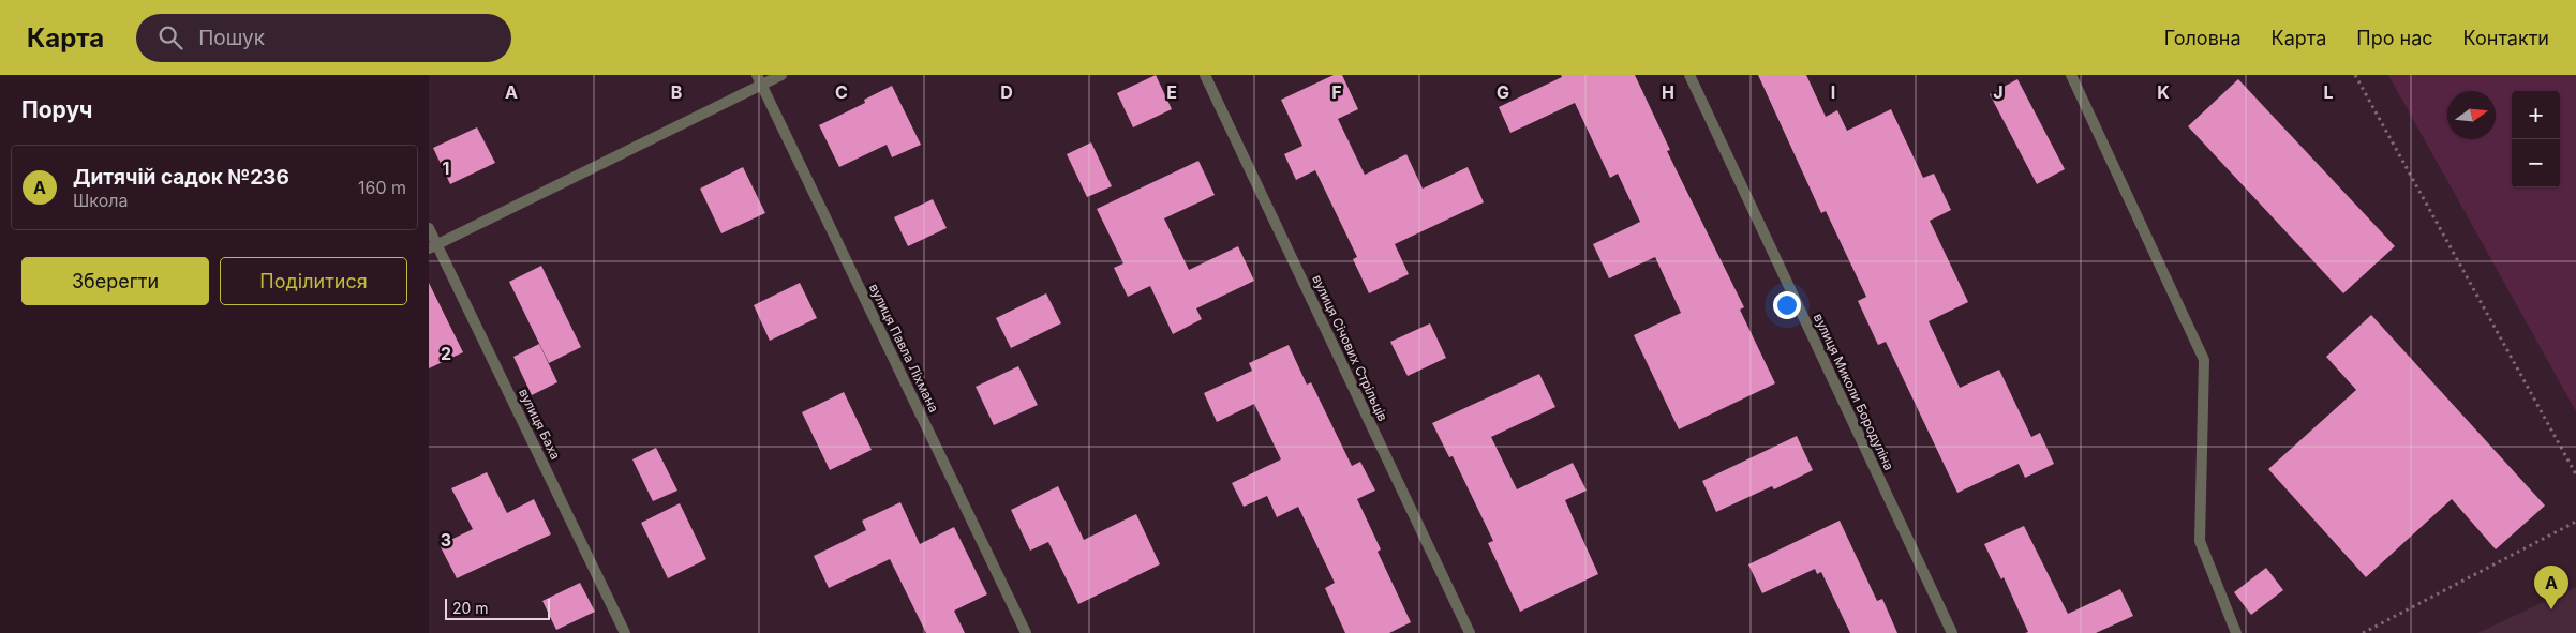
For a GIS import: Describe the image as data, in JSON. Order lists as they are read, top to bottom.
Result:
{
  "streets": {
    "street": [
      "вулиця Павла Ліхмана",
      "вулиця Січових Стрільців",
      "вулиця Миколи Бородуліна",
      "вулиця Баха"
    ]
  },
  "scale_bar": "20 m",
  "north": "right",
  "page": {
    "header": "Карта",
    "search": "Пошук",
    "nav": [
      "Головна",
      "Карта",
      "Про нас",
      "Контакти"
    ],
    "heading": "Поруч",
    "map_buttons": ["+", "−"],
    "list": [
      {
        "mark": "A",
        "name": "Дитячій садок №236",
        "note": "Школа",
        "value": "160 m"
      }
    ],
    "buttons": ["Зберегти", "Поділитися"],
    "pins": "A",
    "scale": "20 m"
  },
  "grid": {
    "columns": [
      "A",
      "B",
      "C",
      "D",
      "E",
      "F",
      "G",
      "H",
      "I",
      "J",
      "K",
      "L"
    ],
    "rows": ["1", "2", "3"]
  }
}
